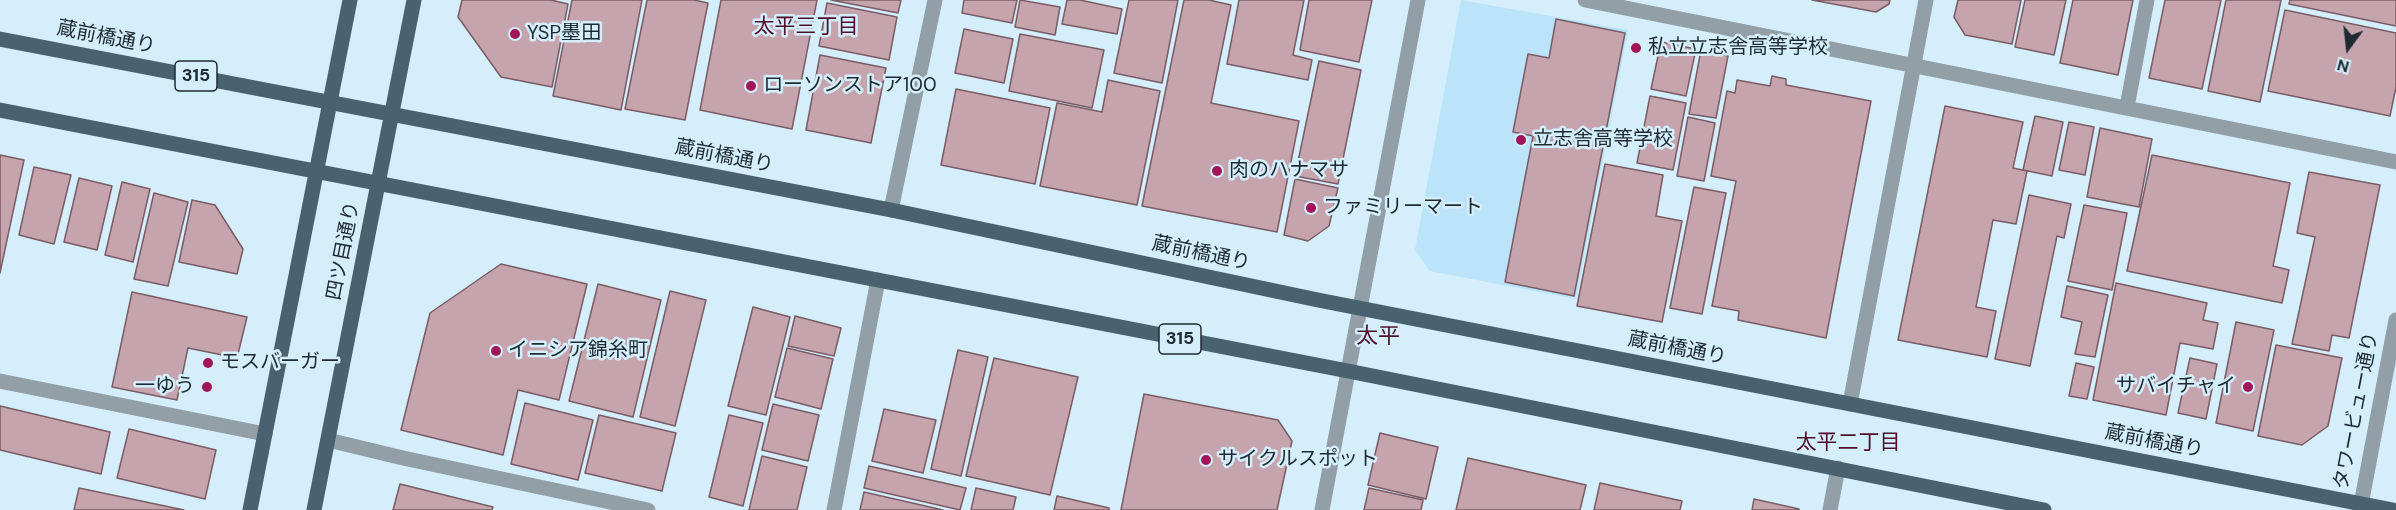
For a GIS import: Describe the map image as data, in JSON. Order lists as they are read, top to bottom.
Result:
{
  "streets": {
    "main road": ["蔵前橋通り", "315", "四ツ目通り"],
    "street": ["タワービュー通り"]
  },
  "crossings": [
    ["蔵前橋通り", "四ツ目通り"],
    ["蔵前橋通り", "タワービュー通り"],
    ["315", "四ツ目通り"]
  ],
  "districts": ["太平三丁目", "太平", "太平二丁目"],
  "places": [
    "YSP墨田",
    "私立立志舎高等学校",
    "ローソンストア100",
    "立志舎高等学校",
    "肉のハナマサ",
    "ファミリーマート",
    "イニシア錦糸町",
    "モスバーガー",
    "一ゆう",
    "サバイチャイ",
    "サイクルスポット"
  ],
  "north": "bottom"
}
